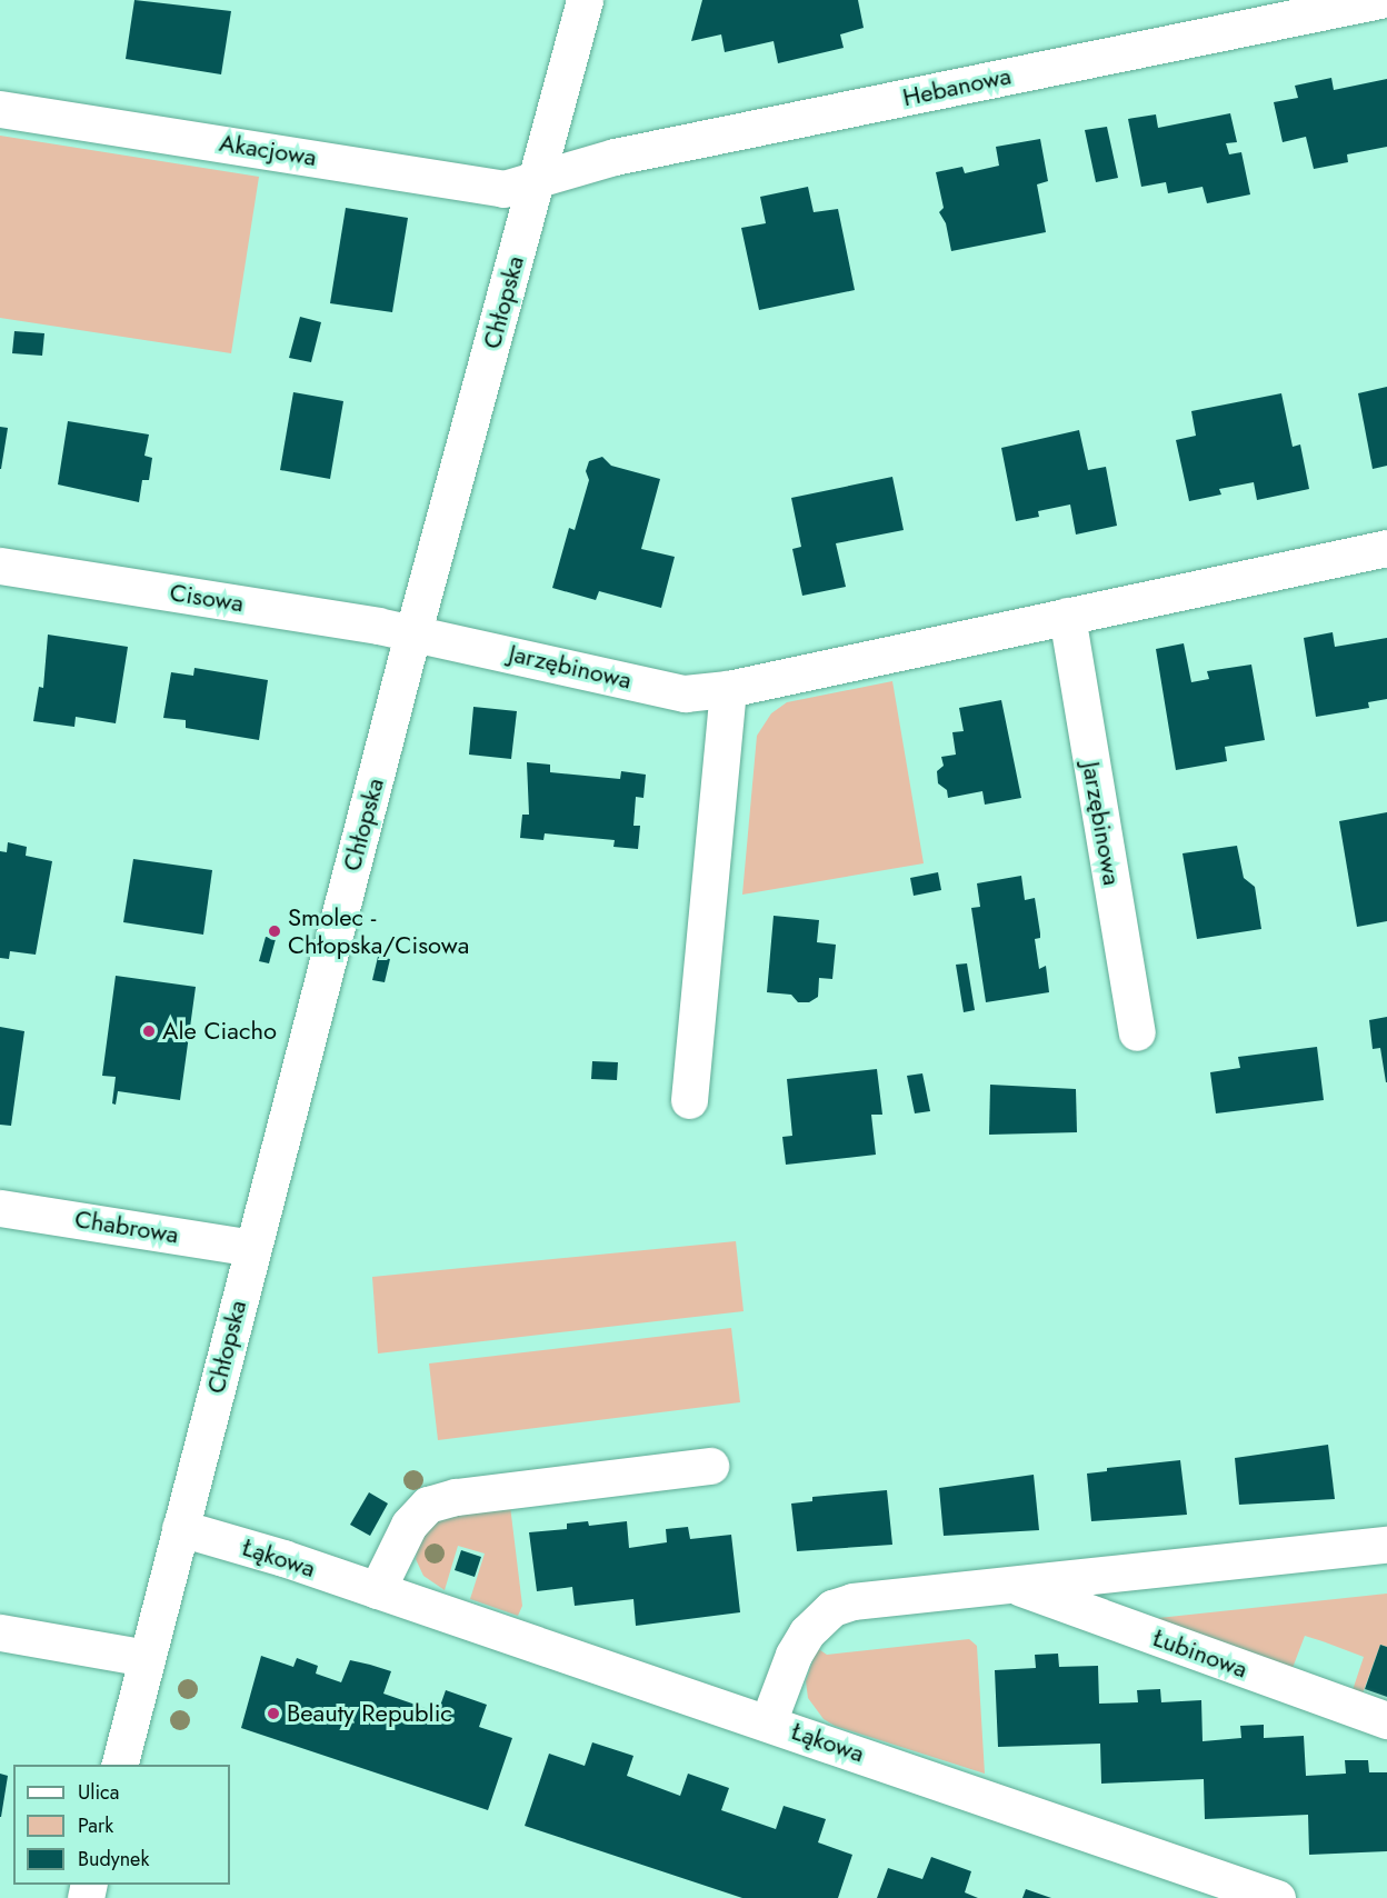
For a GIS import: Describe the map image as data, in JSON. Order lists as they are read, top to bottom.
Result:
{
  "streets": {
    "street": [
      "Hebanowa",
      "Akacjowa",
      "Chłopska",
      "Cisowa",
      "Jarzębinowa",
      "Chabrowa",
      "Łąkowa",
      "Łubinowa"
    ]
  },
  "crossings": [
    ["Hebanowa", "Akacjowa"],
    ["Hebanowa", "Chłopska"],
    ["Akacjowa", "Chłopska"],
    ["Chłopska", "Cisowa"],
    ["Chłopska", "Jarzębinowa"],
    ["Chłopska", "Chabrowa"],
    ["Chłopska", "Łąkowa"],
    ["Cisowa", "Jarzębinowa"],
    ["Łąkowa", "Łubinowa"]
  ],
  "places": ["Smolec - Chłopska/Cisowa", "Ale Ciacho", "Beauty Republic"],
  "legend": ["Ulica", "Park", "Budynek"]
}
